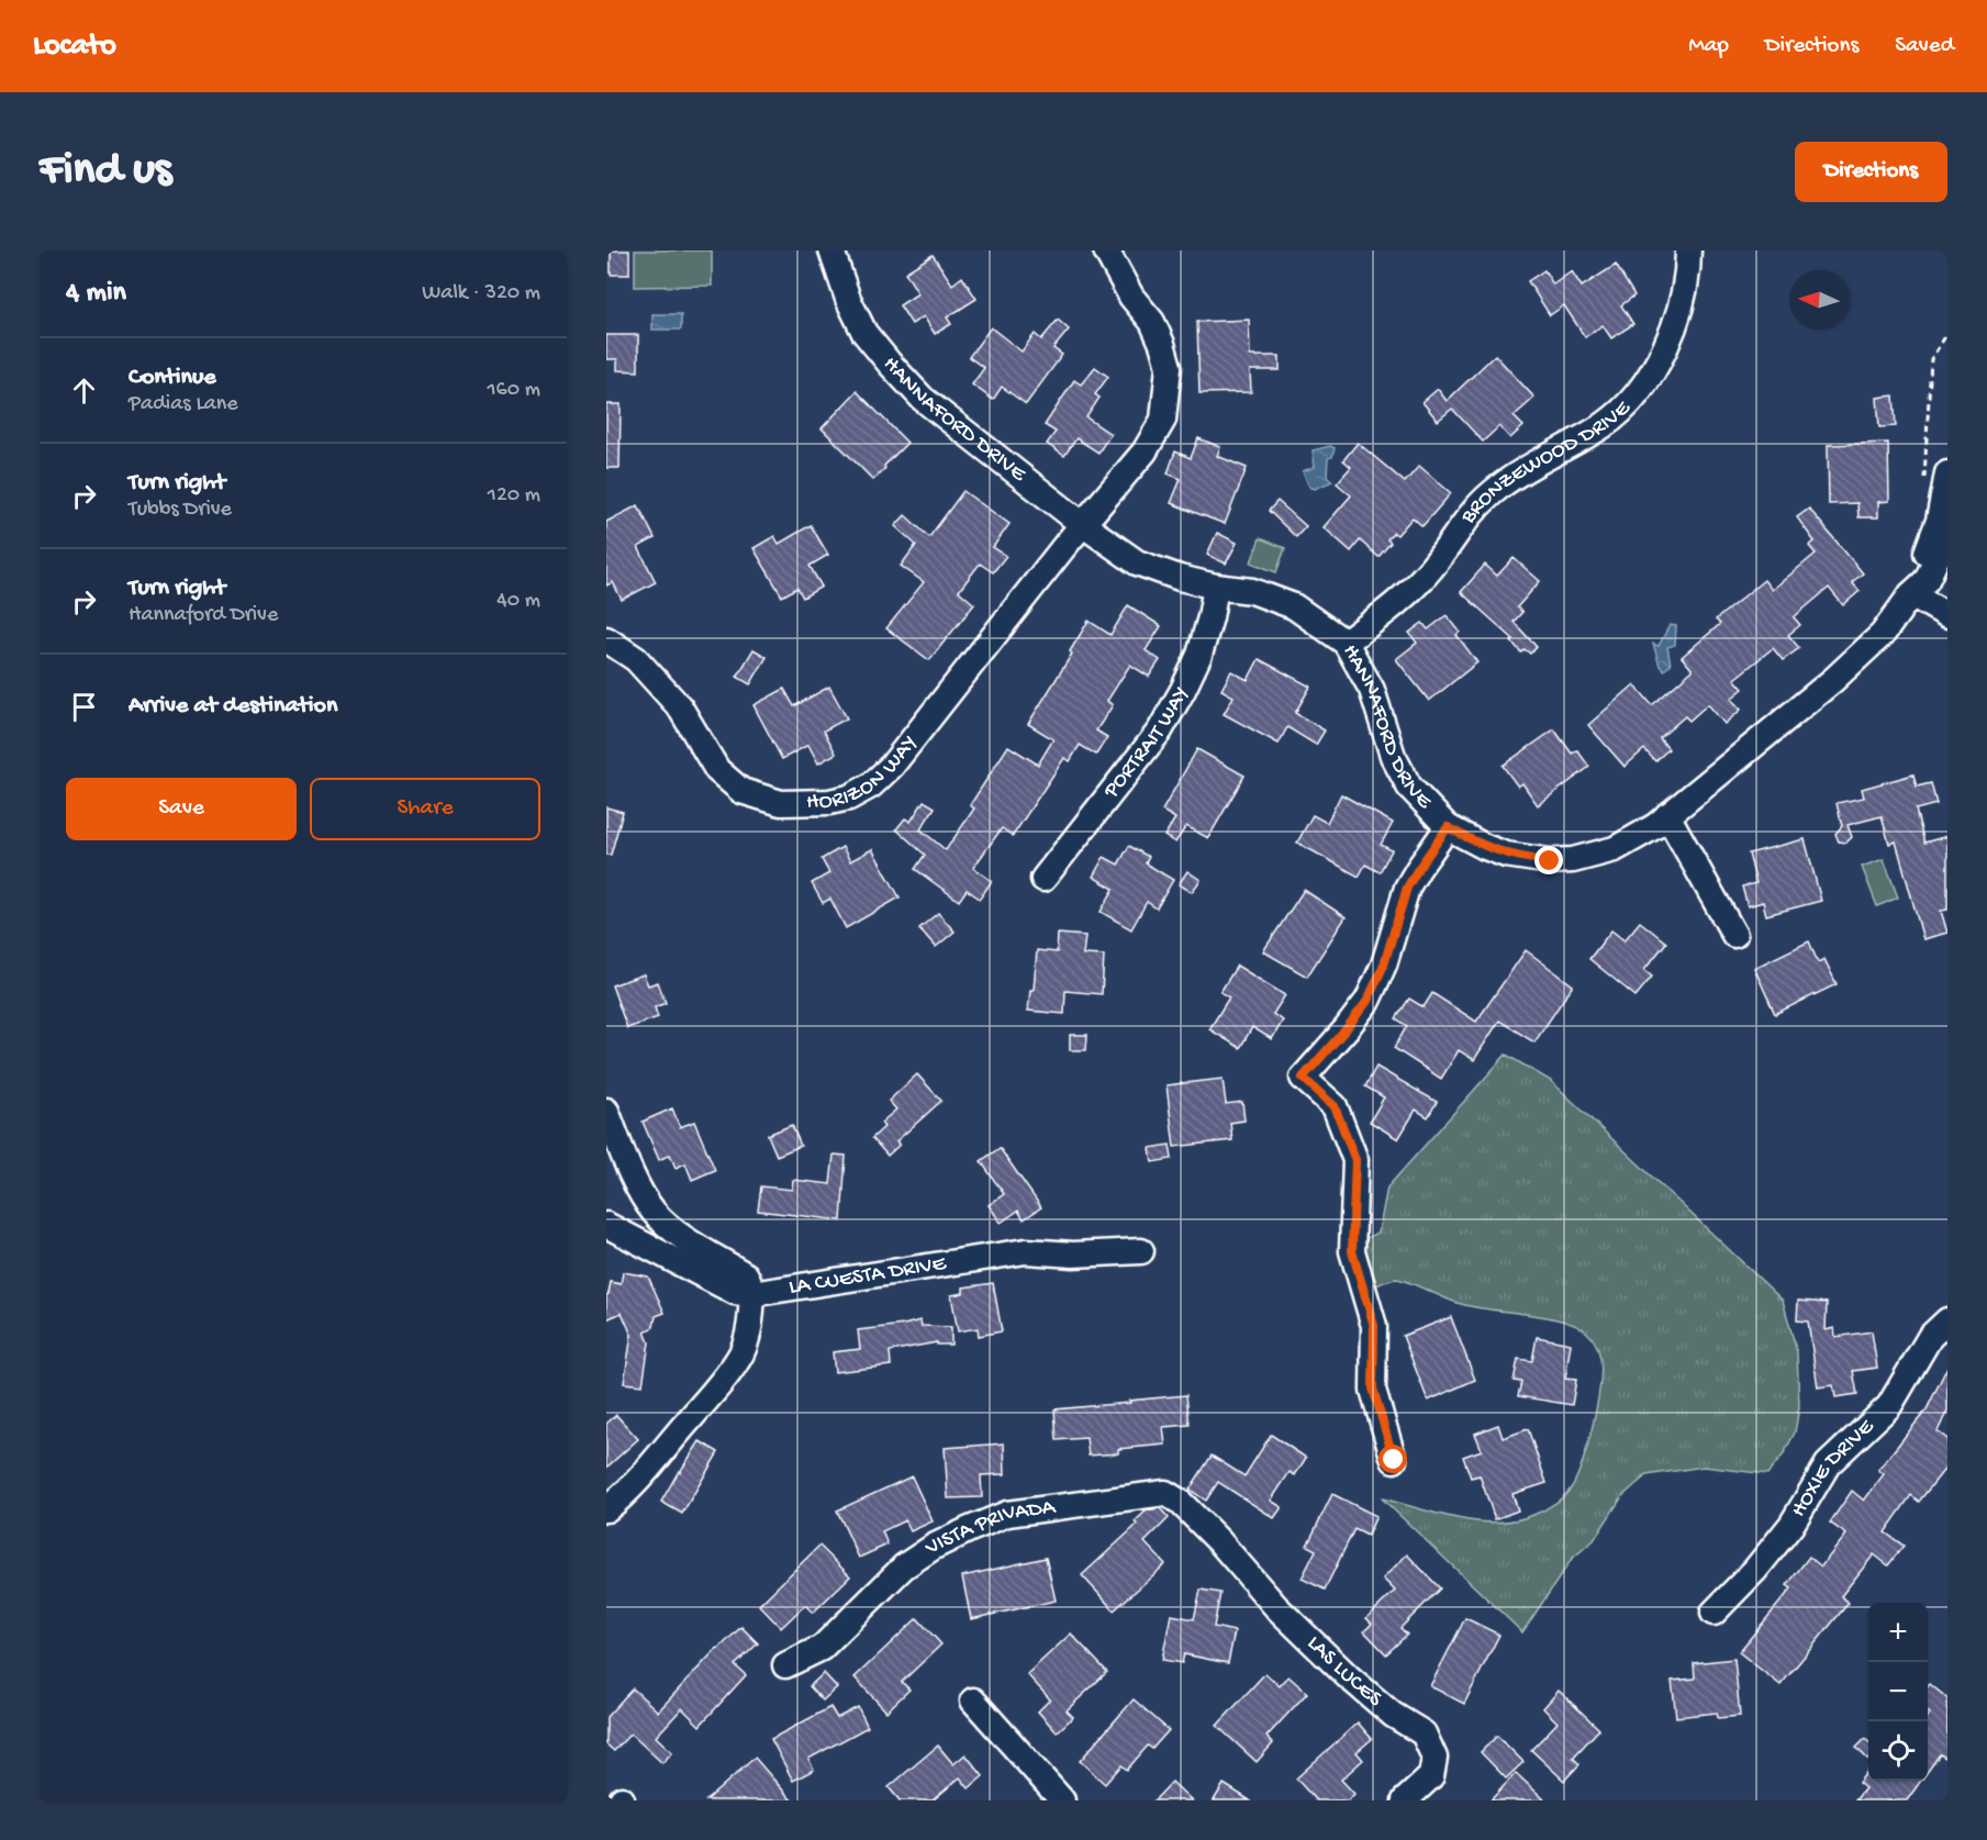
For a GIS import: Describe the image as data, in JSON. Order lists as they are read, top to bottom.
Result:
{
  "streets": {
    "street": [
      "HANNAFORD DRIVE",
      "BRONZEWOOD DRIVE",
      "PORTRAIT WAY",
      "HORIZON WAY",
      "LA CUESTA DRIVE",
      "HOXIE DRIVE",
      "VISTA PRIVADA",
      "LAS LUCES"
    ]
  },
  "crossings": [
    ["HANNAFORD DRIVE", "BRONZEWOOD DRIVE"],
    ["HANNAFORD DRIVE", "PORTRAIT WAY"],
    ["HANNAFORD DRIVE", "HORIZON WAY"],
    ["VISTA PRIVADA", "LAS LUCES"]
  ],
  "north": "left",
  "page": {
    "header": "Locato",
    "nav": ["Map", "Directions", "Saved"],
    "buttons": [
      "Directions",
      ["Save", "Share"]
    ],
    "title": "Find us",
    "heading": ["4 min", "Walk · 320 m"],
    "list": [
      ["Continue", "Padias Lane", "160 m"],
      ["Turn right", "Tubbs Drive", "120 m"],
      ["Turn right", "Hannaford Drive", "40 m"],
      "Arrive at destination"
    ],
    "map_buttons": ["+", "−"]
  }
}
